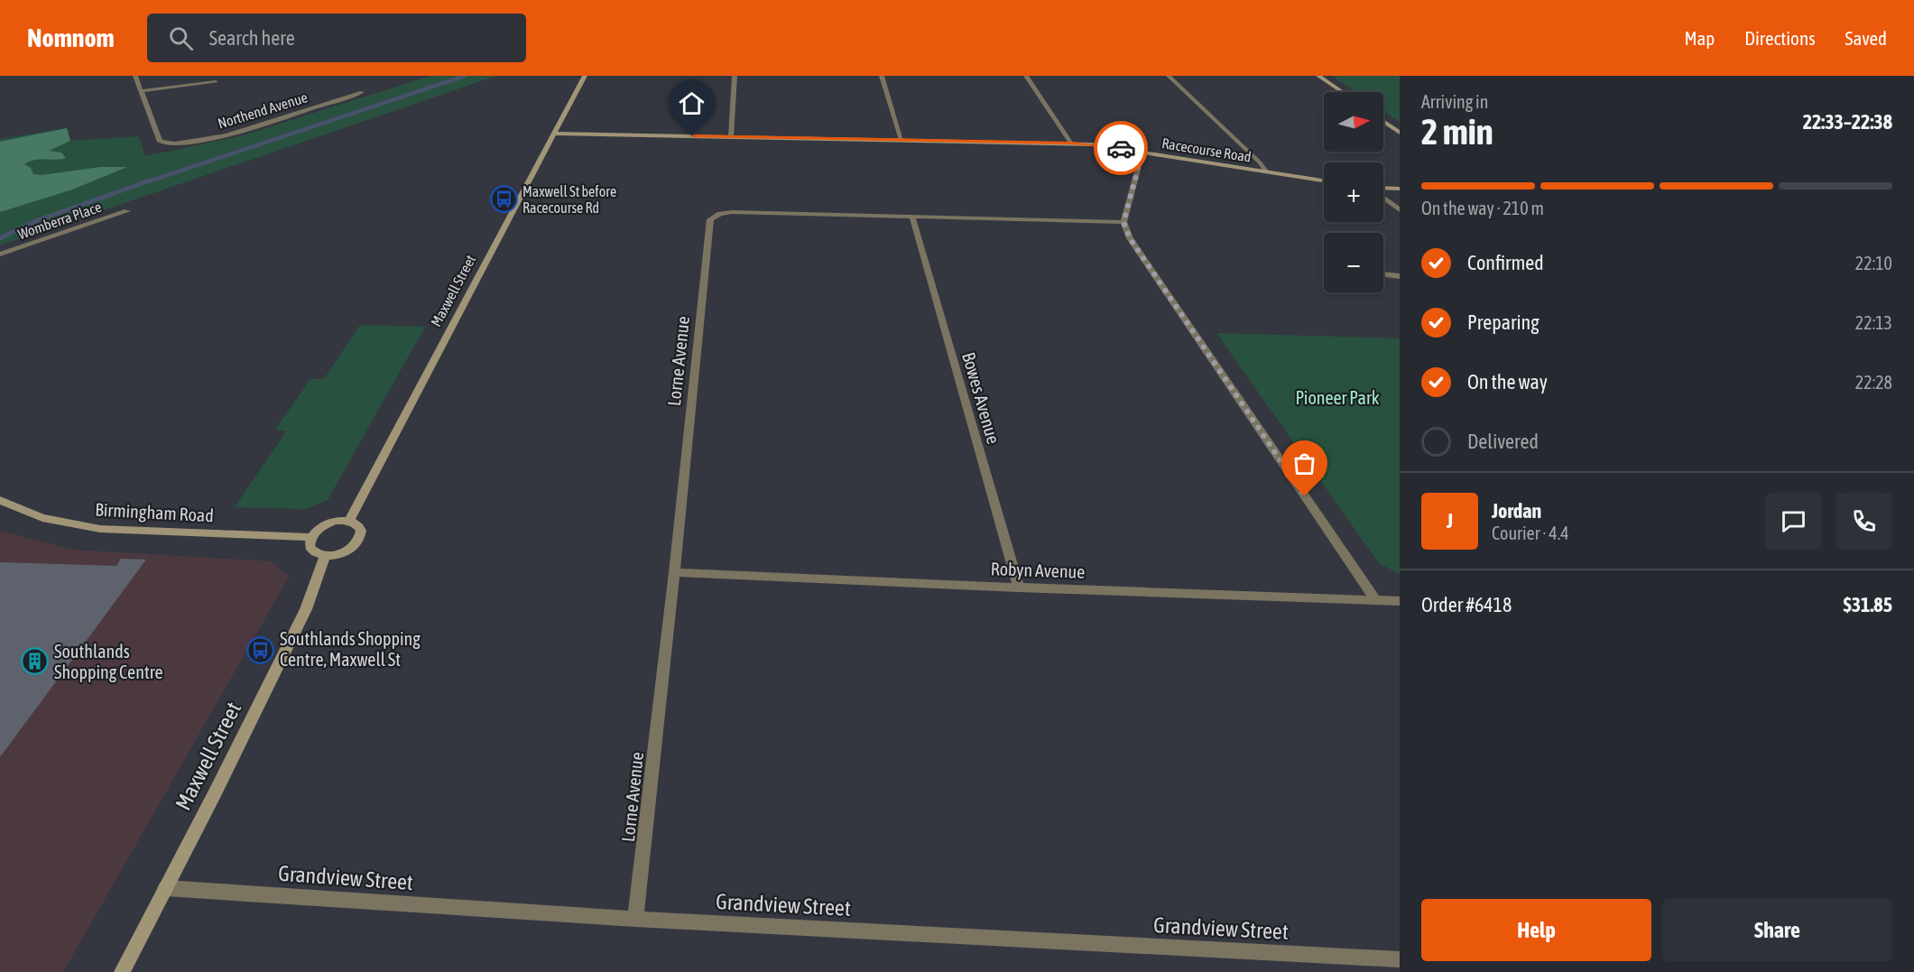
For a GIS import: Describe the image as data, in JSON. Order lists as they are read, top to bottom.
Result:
{
  "streets": {
    "street": [
      "Northend Avenue",
      "Racecourse Road",
      "Womberra Place",
      "Maxwell Street",
      "Lorne Avenue",
      "Bowes Avenue",
      "Birmingham Road",
      "Robyn Avenue",
      "Grandview Street"
    ]
  },
  "crossings": [
    ["Racecourse Road", "Maxwell Street"],
    ["Maxwell Street", "Birmingham Road"],
    ["Maxwell Street", "Grandview Street"],
    ["Lorne Avenue", "Bowes Avenue"],
    ["Lorne Avenue", "Robyn Avenue"],
    ["Lorne Avenue", "Grandview Street"],
    ["Bowes Avenue", "Robyn Avenue"]
  ],
  "parks": ["Pioneer Park"],
  "places": {
    "bus stop": ["Maxwell St before Racecourse Rd", "Southlands Shopping Centre, Maxwell St"],
    "building": ["Southlands Shopping Centre"]
  },
  "north": "right",
  "page": {
    "header": "Nomnom",
    "search": "Search here",
    "nav": ["Map", "Directions", "Saved"],
    "heading": ["2 min", "Arriving in", "22:33–22:38"],
    "panel": [
      "Jordan",
      "Courier · 4.4",
      "Order #6418",
      "$31.85"
    ],
    "map_buttons": ["+", "−"],
    "bar": "On the way · 210 m",
    "list": [
      ["Confirmed", "22:10"],
      ["Preparing", "22:13"],
      ["On the way", "22:28"],
      "Delivered"
    ],
    "round": "J",
    "buttons": ["Help", "Share"]
  }
}
